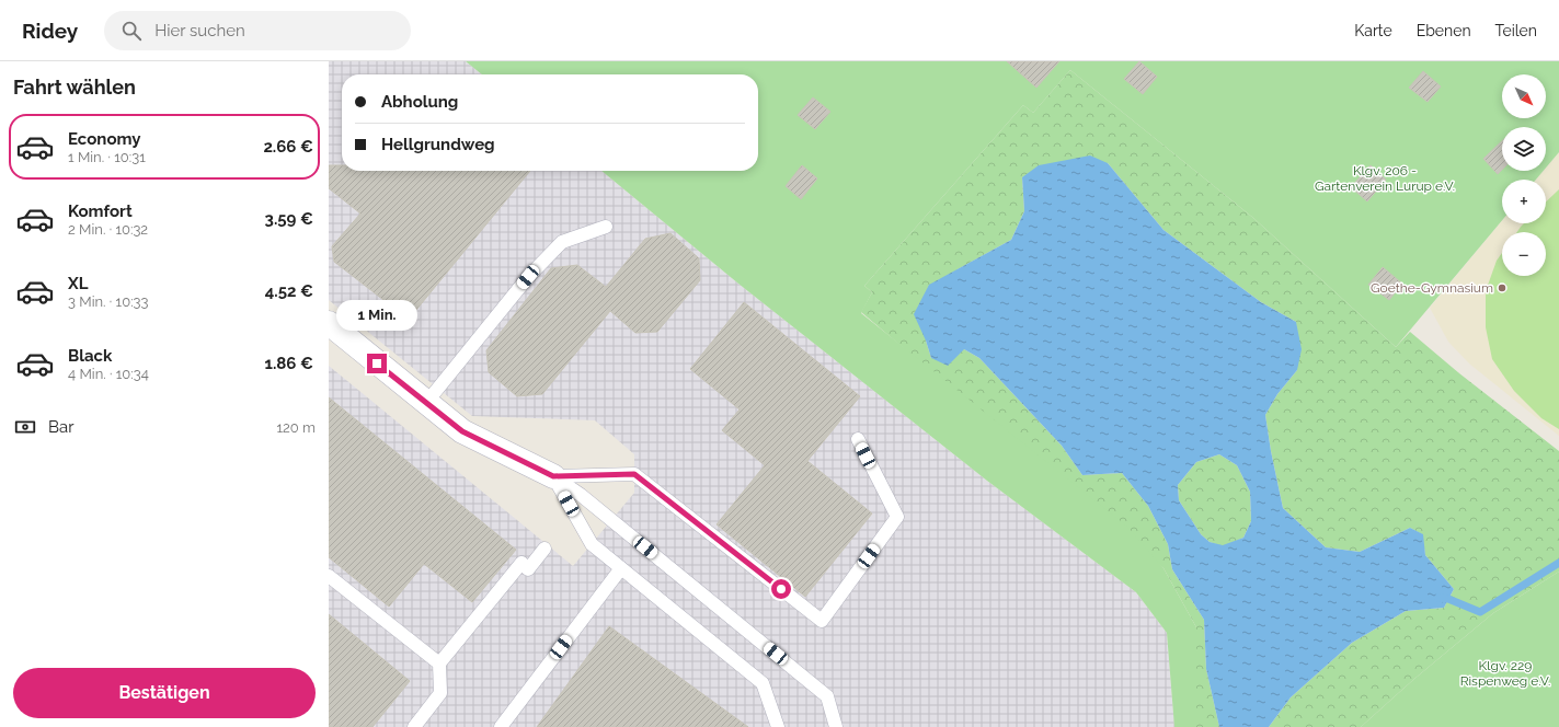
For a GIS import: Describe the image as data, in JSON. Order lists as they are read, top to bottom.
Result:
{
  "parks": ["Klgv. 206 - Gartenverein Lurup e.V.", "Klgv. 229 Rispenweg e.V."],
  "places": ["Goethe-Gymnasium"],
  "north": "bottom right",
  "page": {
    "header": "Ridey",
    "search": "Hier suchen",
    "nav": ["Karte", "Ebenen", "Teilen"],
    "heading": "Fahrt wählen",
    "map_buttons": ["+", "−"],
    "banner": ["Abholung", "Hellgrundweg"],
    "list": [
      {
        "name": "Economy",
        "note": "1 Min. · 10:31",
        "value": "2.66 €"
      },
      {
        "name": "Komfort",
        "note": "2 Min. · 10:32",
        "value": "3.59 €"
      },
      {
        "name": "XL",
        "note": "3 Min. · 10:33",
        "value": "4.52 €"
      },
      {
        "name": "Black",
        "note": "4 Min. · 10:34",
        "value": "1.86 €"
      }
    ],
    "bubble": "1 Min.",
    "pay": ["Bar", "120 m"],
    "buttons": "Bestätigen"
  }
}
